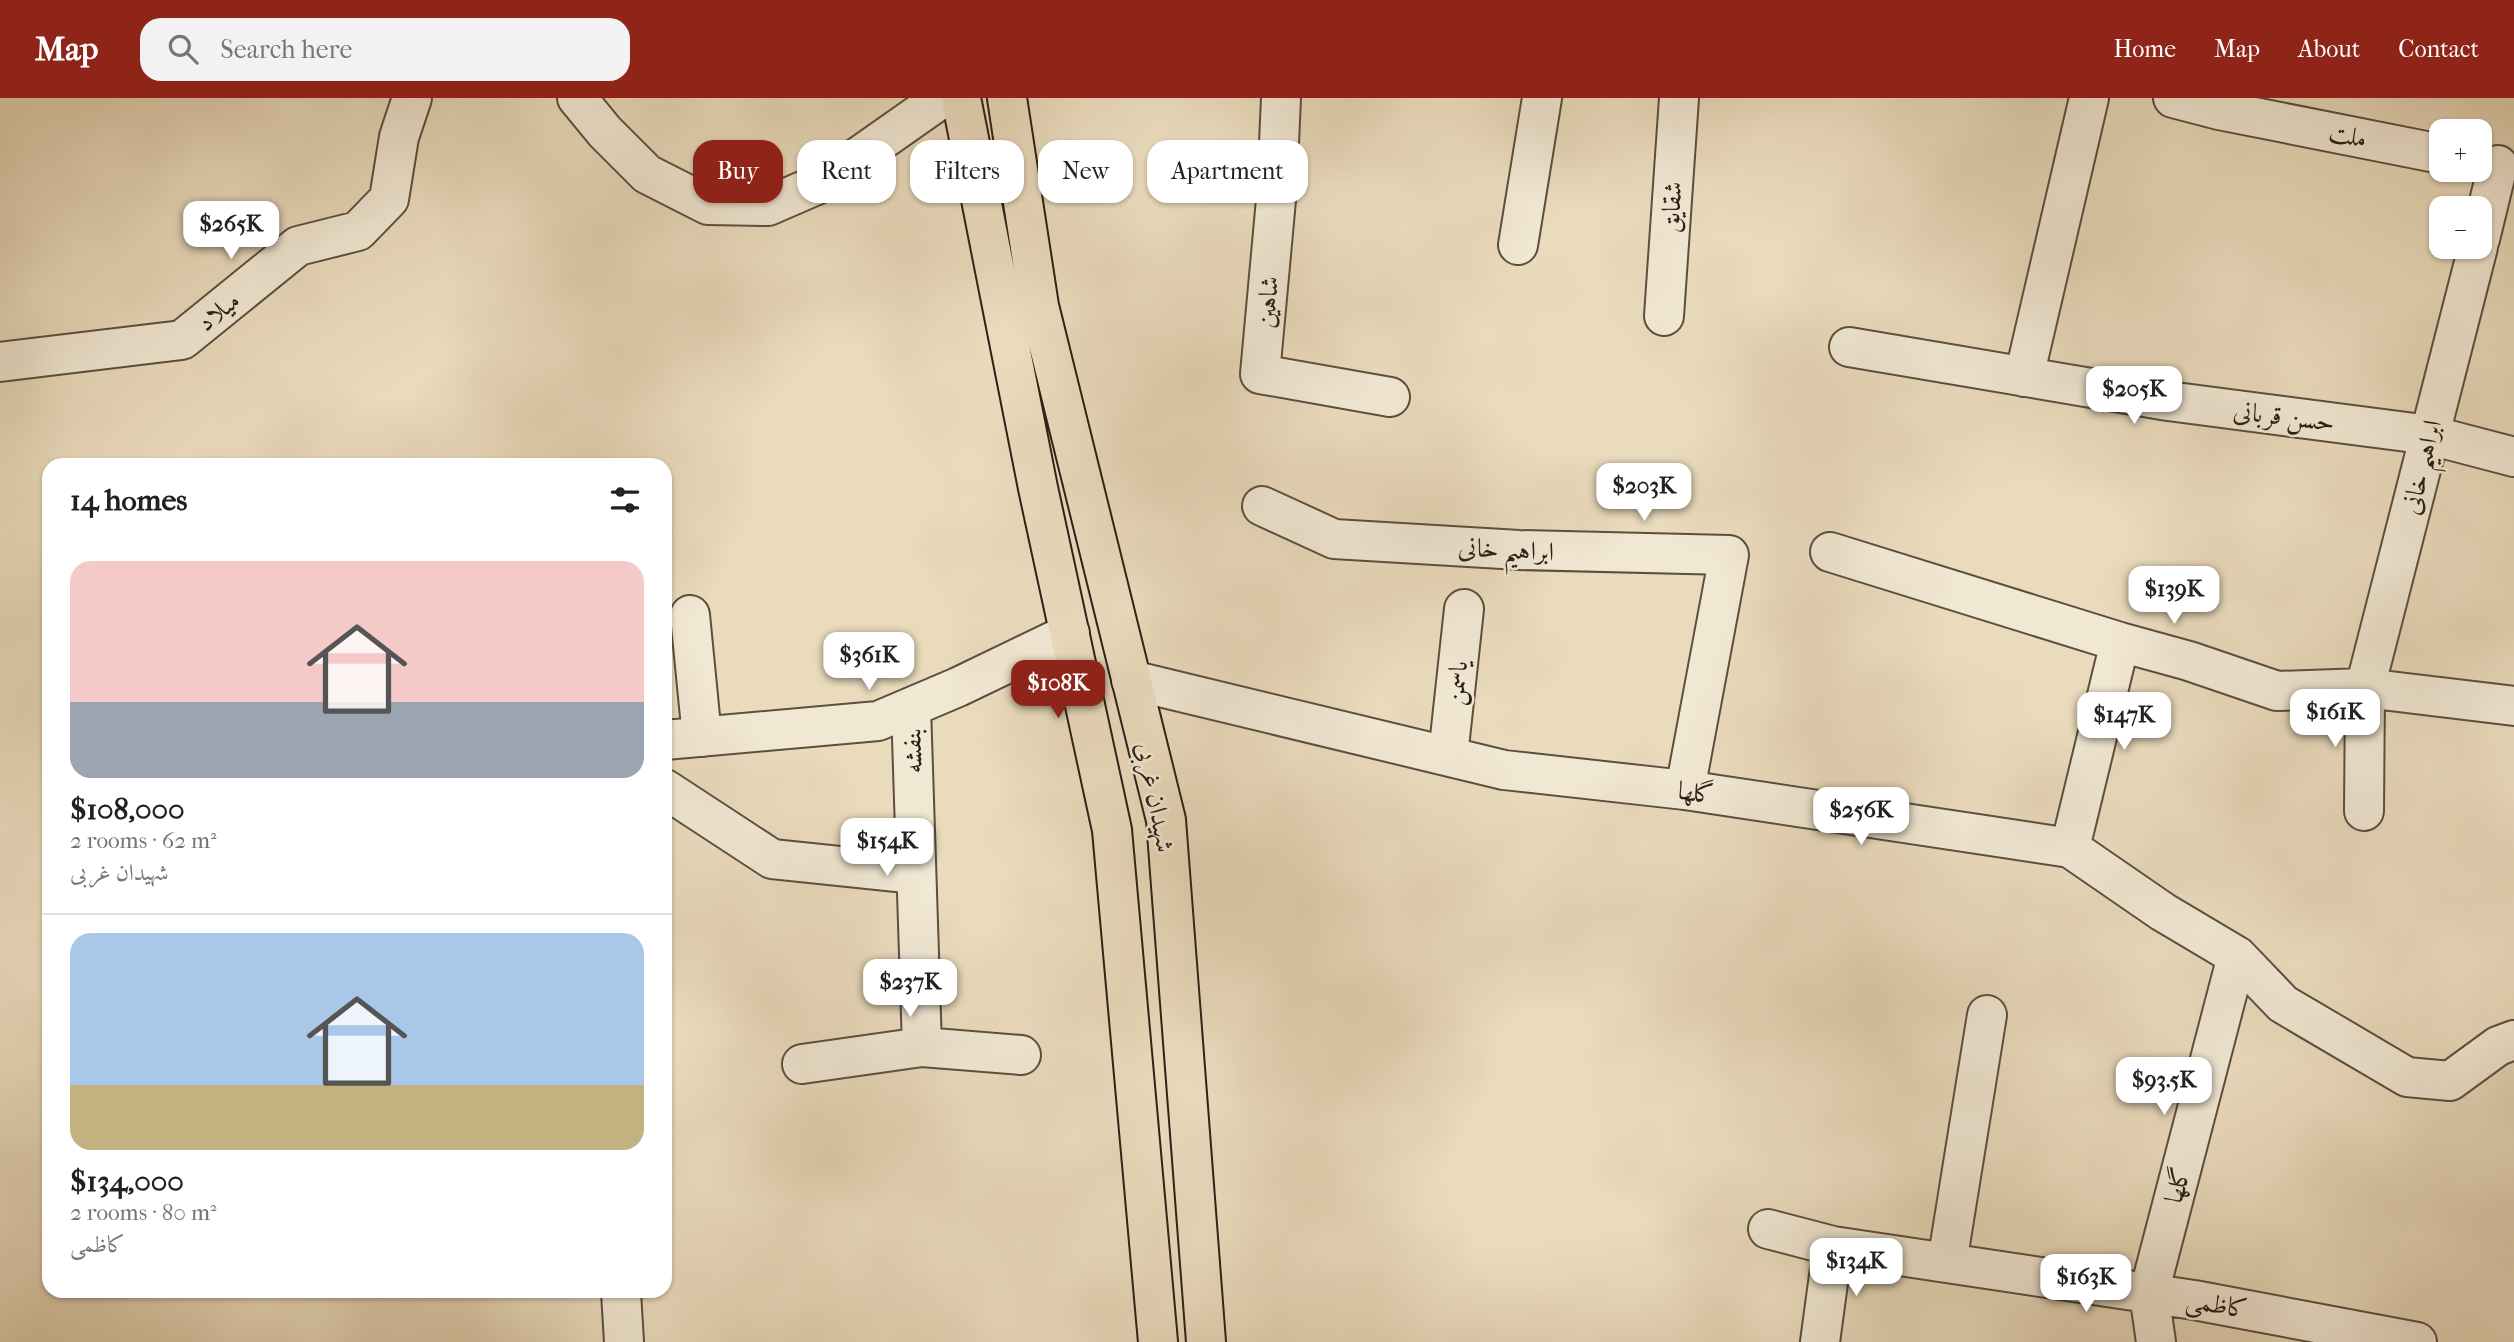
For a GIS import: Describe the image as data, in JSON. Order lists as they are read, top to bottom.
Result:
{
  "streets": {
    "main road": ["شهیدان غربی"],
    "street": [
      "ملت",
      "شقایق",
      "شاهین",
      "میلاد",
      "حسن قربانی",
      "ابراهیم خانی",
      "یاسمن",
      "بنفشه",
      "گلها",
      "کاظمی"
    ]
  },
  "crossings": [
    ["حسن قربانی", "ابراهیم خانی"],
    ["ابراهیم خانی", "گلها"],
    ["یاسمن", "گلها"],
    ["بنفشه", "شهیدان غربی"],
    ["گلها", "شهیدان غربی"],
    ["گلها", "کاظمی"]
  ],
  "page": {
    "header": "Map",
    "search": "Search here",
    "nav": [
      "Home",
      "Map",
      "About",
      "Contact"
    ],
    "map_buttons": ["+", "−"],
    "chip": [
      "Buy",
      "Rent",
      "Filters",
      "New",
      "Apartment"
    ],
    "price": [
      "$265K",
      "$205K",
      "$203K",
      "$139K",
      "$361K",
      "$108K",
      "$161K",
      "$147K",
      "$256K",
      "$154K",
      "$237K",
      "$93.5K",
      "$134K",
      "$163K"
    ],
    "heading": "14 homes",
    "list": [
      {
        "name": "$108,000",
        "note": "2 rooms · 62 m² · شهیدان غربی"
      },
      {
        "name": "$134,000",
        "note": "2 rooms · 80 m² · کاظمی"
      }
    ]
  }
}
